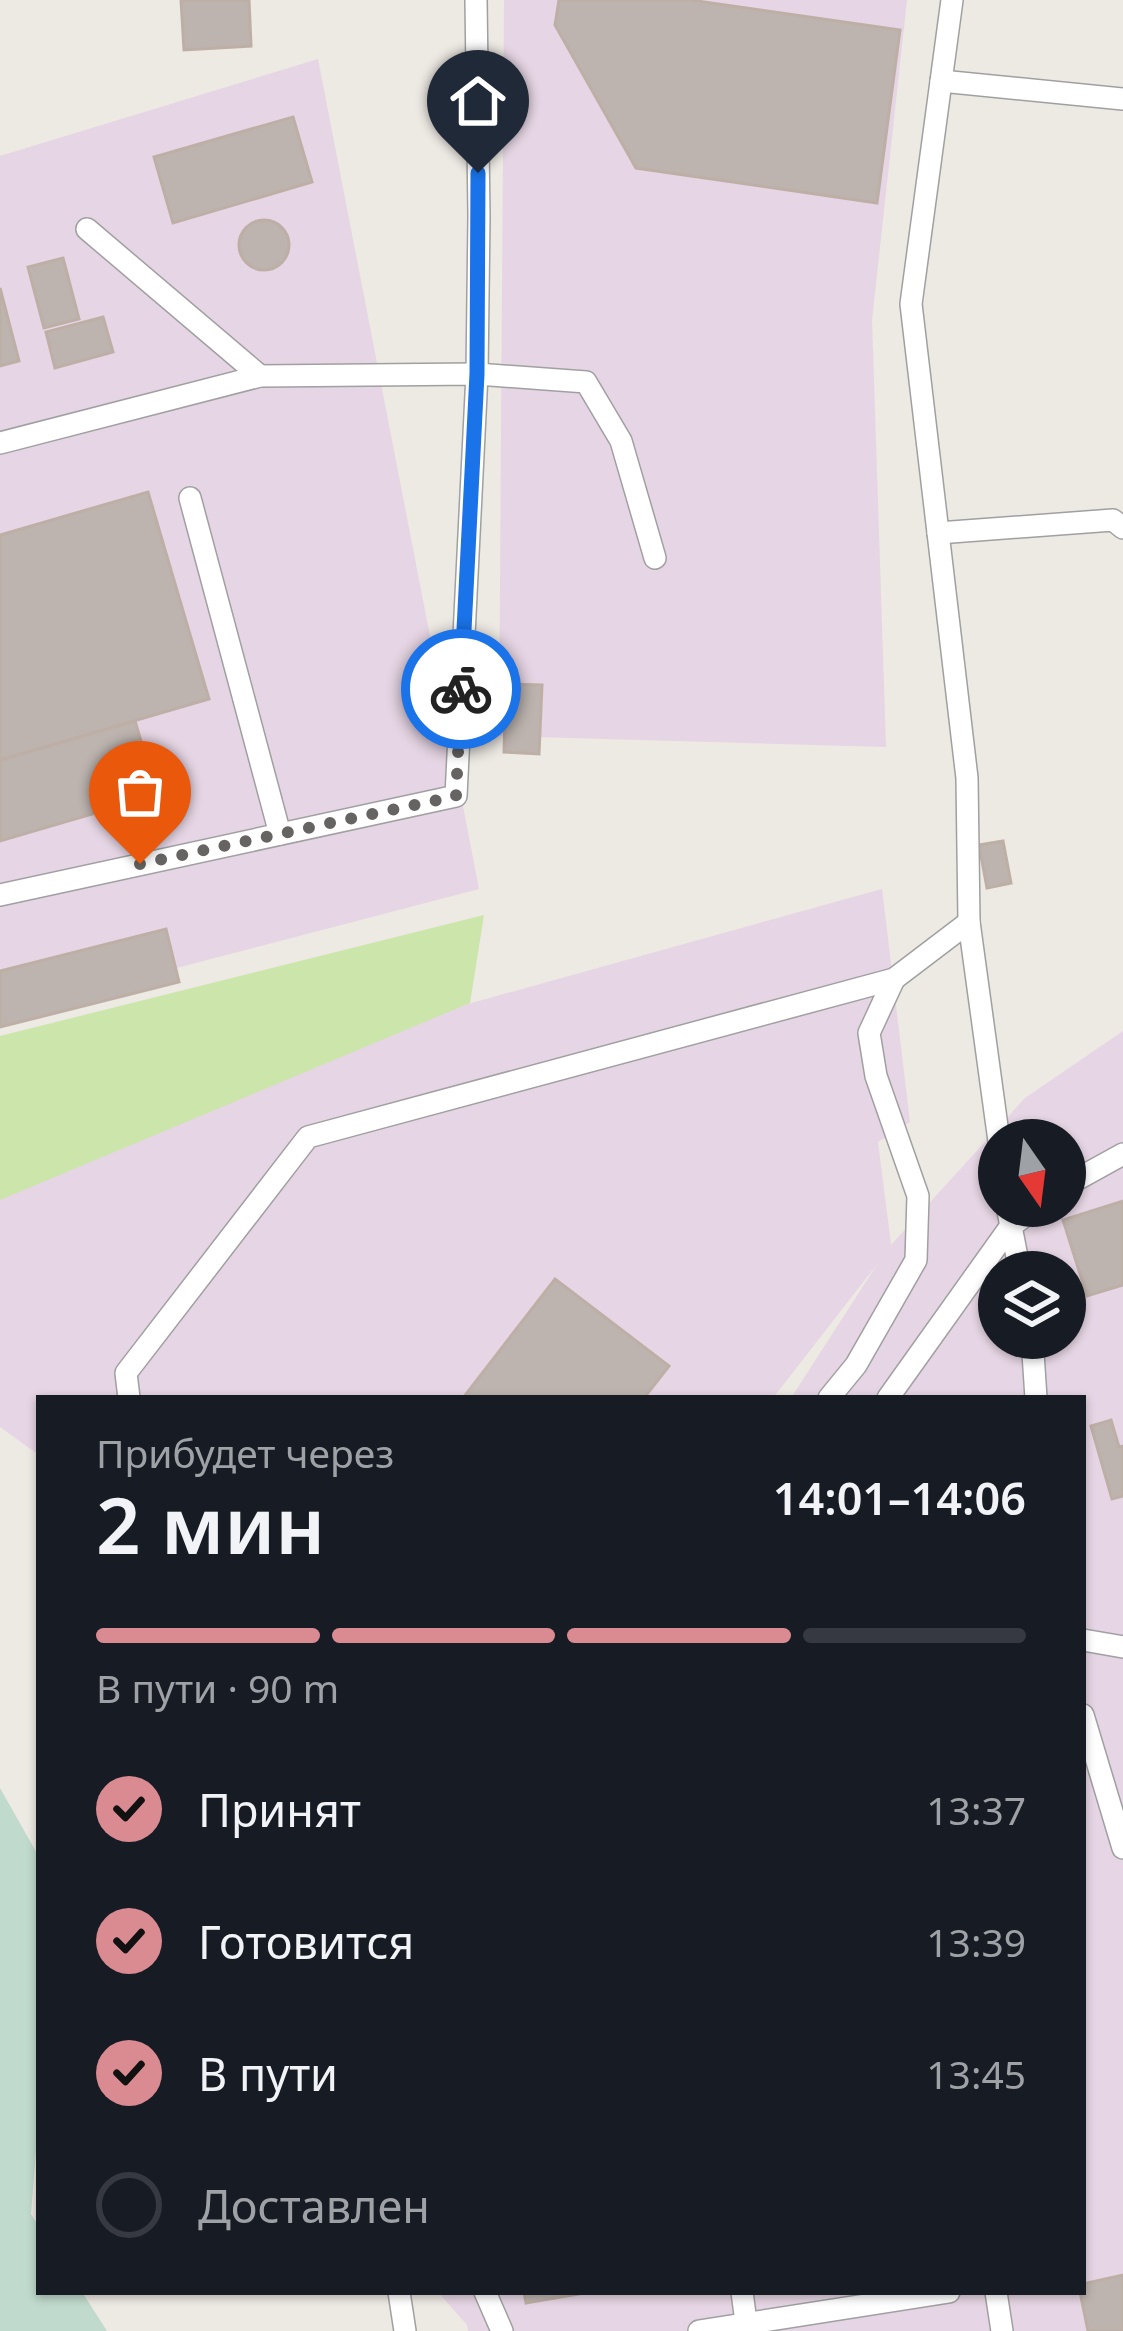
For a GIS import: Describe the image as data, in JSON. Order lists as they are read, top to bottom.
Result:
{
  "north": "bottom",
  "page": {
    "heading": ["2 мин", "Прибудет через", "14:01–14:06"],
    "bar": "В пути · 90 m",
    "list": [
      ["Принят", "13:37"],
      ["Готовится", "13:39"],
      ["В пути", "13:45"],
      "Доставлен"
    ]
  }
}
